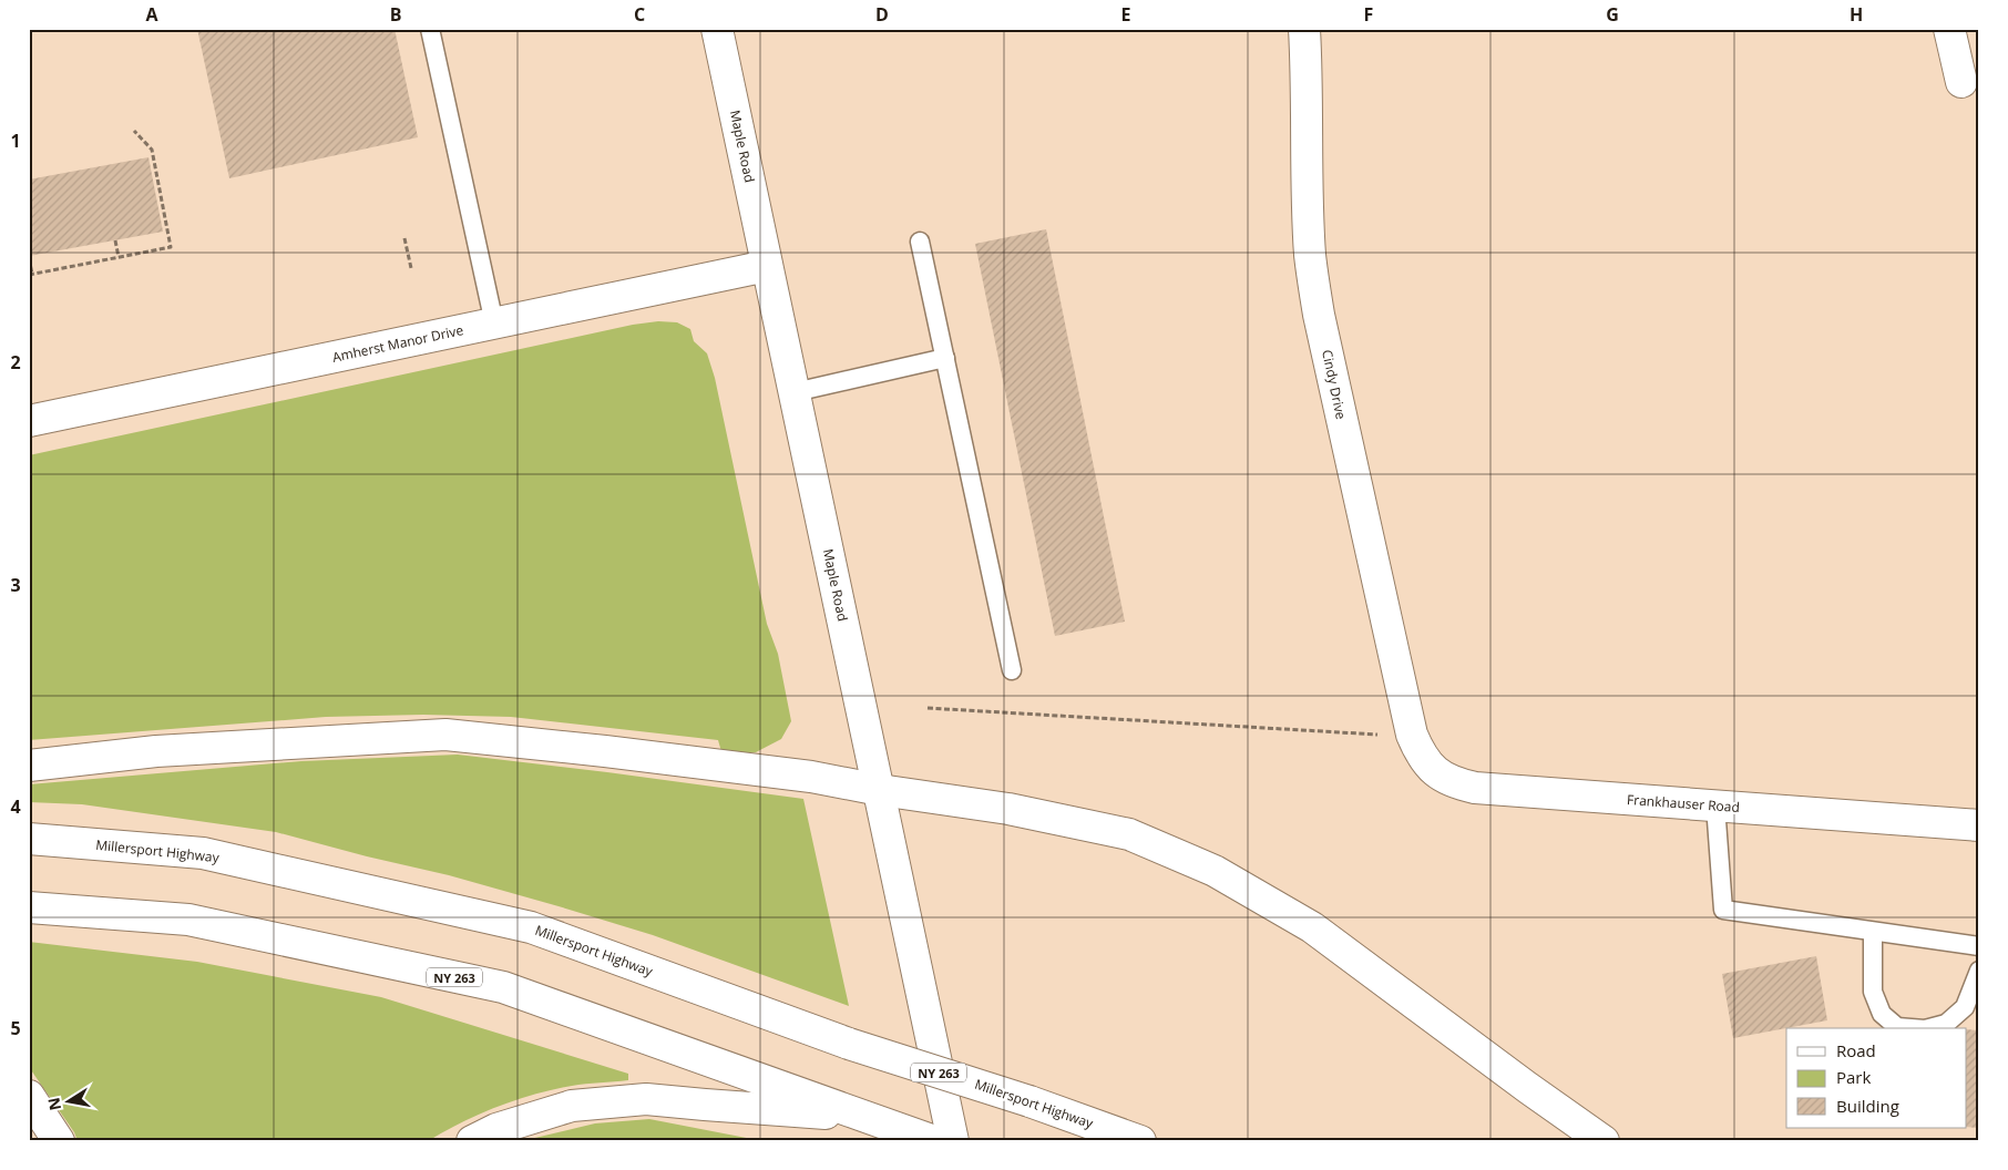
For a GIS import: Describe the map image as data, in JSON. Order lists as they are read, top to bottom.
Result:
{
  "streets": {
    "main road": [
      "Maple Road",
      "Amherst Manor Drive",
      "Cindy Drive",
      "Frankhauser Road",
      "Millersport Highway",
      "NY 263"
    ]
  },
  "crossings": [
    ["Maple Road", "Amherst Manor Drive"],
    ["Cindy Drive", "Frankhauser Road"]
  ],
  "legend": ["Road", "Park", "Building"],
  "north": "left",
  "grid": {
    "columns": [
      "A",
      "B",
      "C",
      "D",
      "E",
      "F",
      "G",
      "H"
    ],
    "rows": [
      "1",
      "2",
      "3",
      "4",
      "5"
    ]
  }
}
